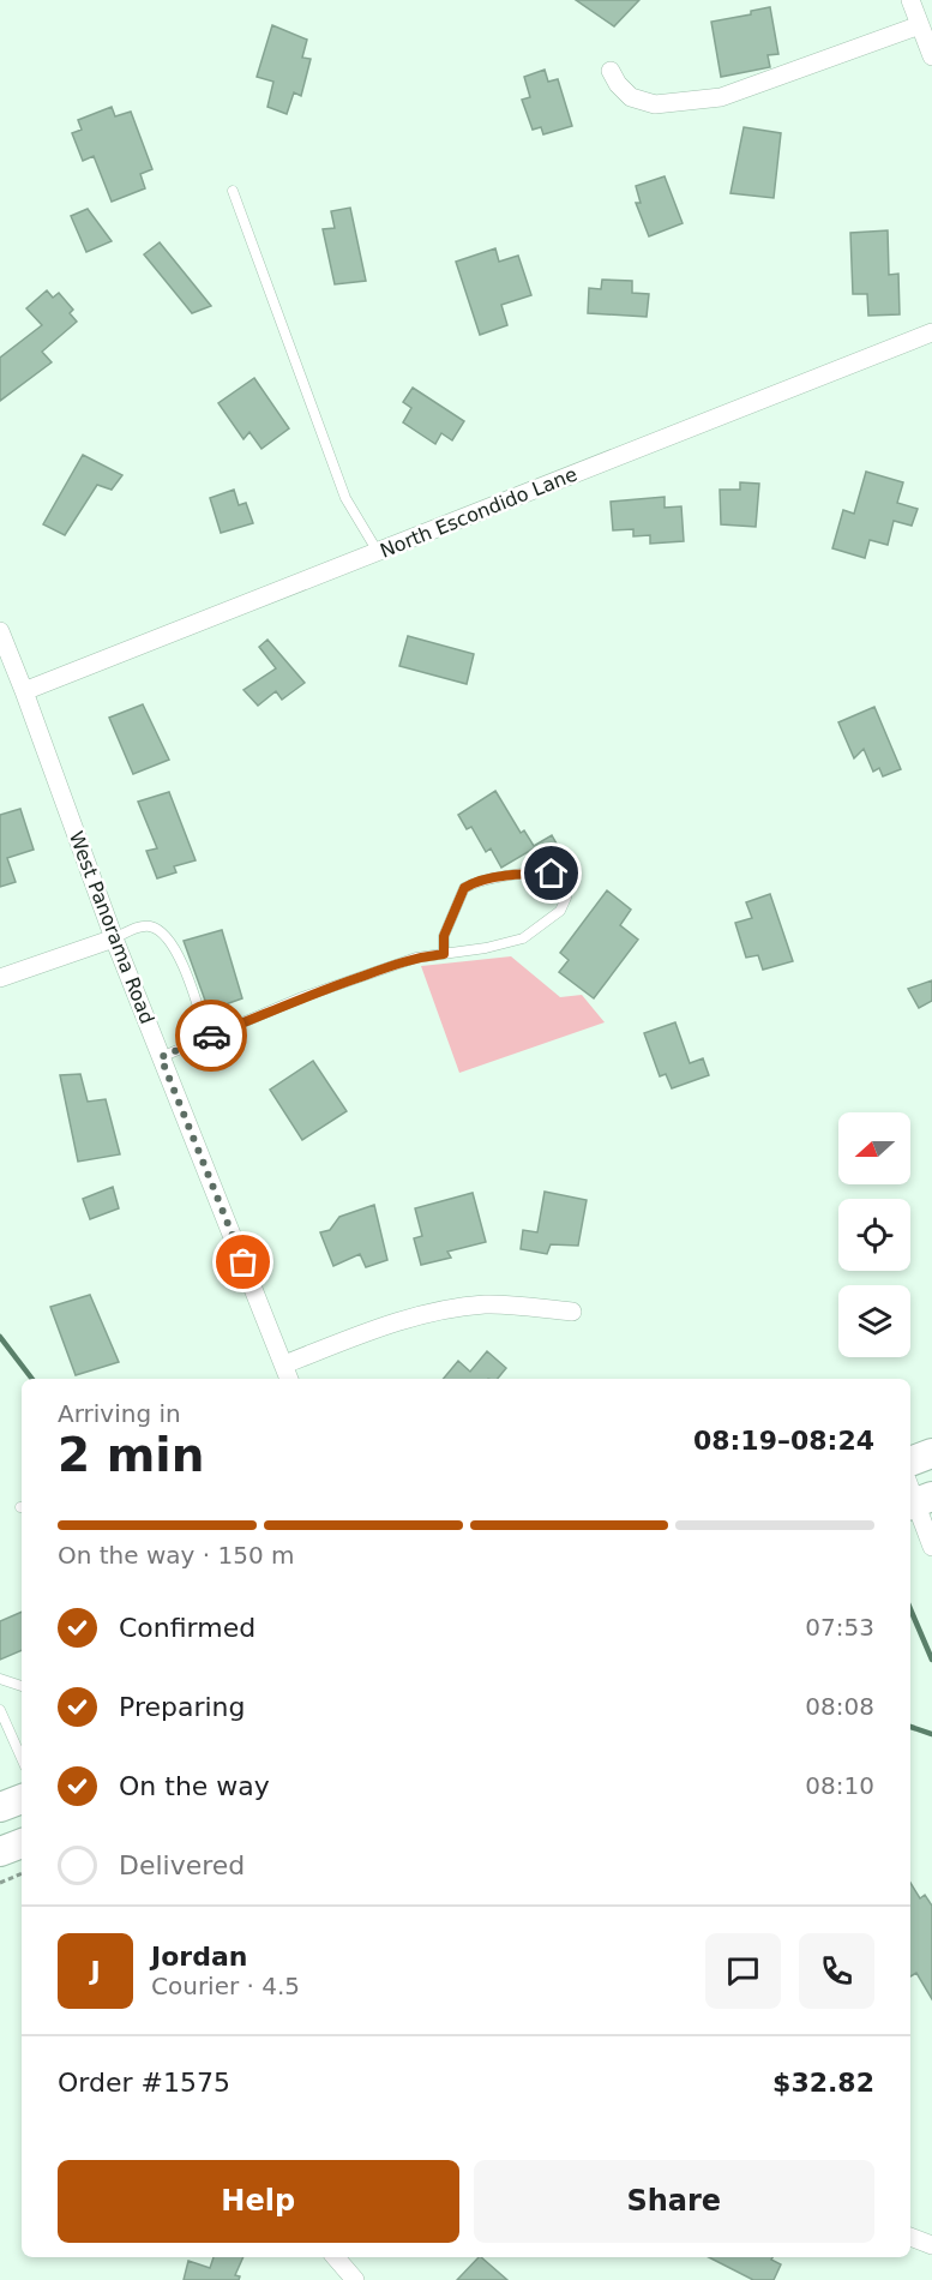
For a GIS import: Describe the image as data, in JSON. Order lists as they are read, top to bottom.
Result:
{
  "streets": {
    "street": ["North Escondido Lane", "West Panorama Road"]
  },
  "crossings": [
    ["North Escondido Lane", "West Panorama Road"]
  ],
  "north": "left",
  "page": {
    "heading": ["2 min", "Arriving in", "08:19–08:24"],
    "panel": [
      "Jordan",
      "Courier · 4.5",
      "Order #1575",
      "$32.82"
    ],
    "bar": "On the way · 150 m",
    "list": [
      ["Confirmed", "07:53"],
      ["Preparing", "08:08"],
      ["On the way", "08:10"],
      "Delivered"
    ],
    "round": "J",
    "buttons": ["Help", "Share"]
  }
}
